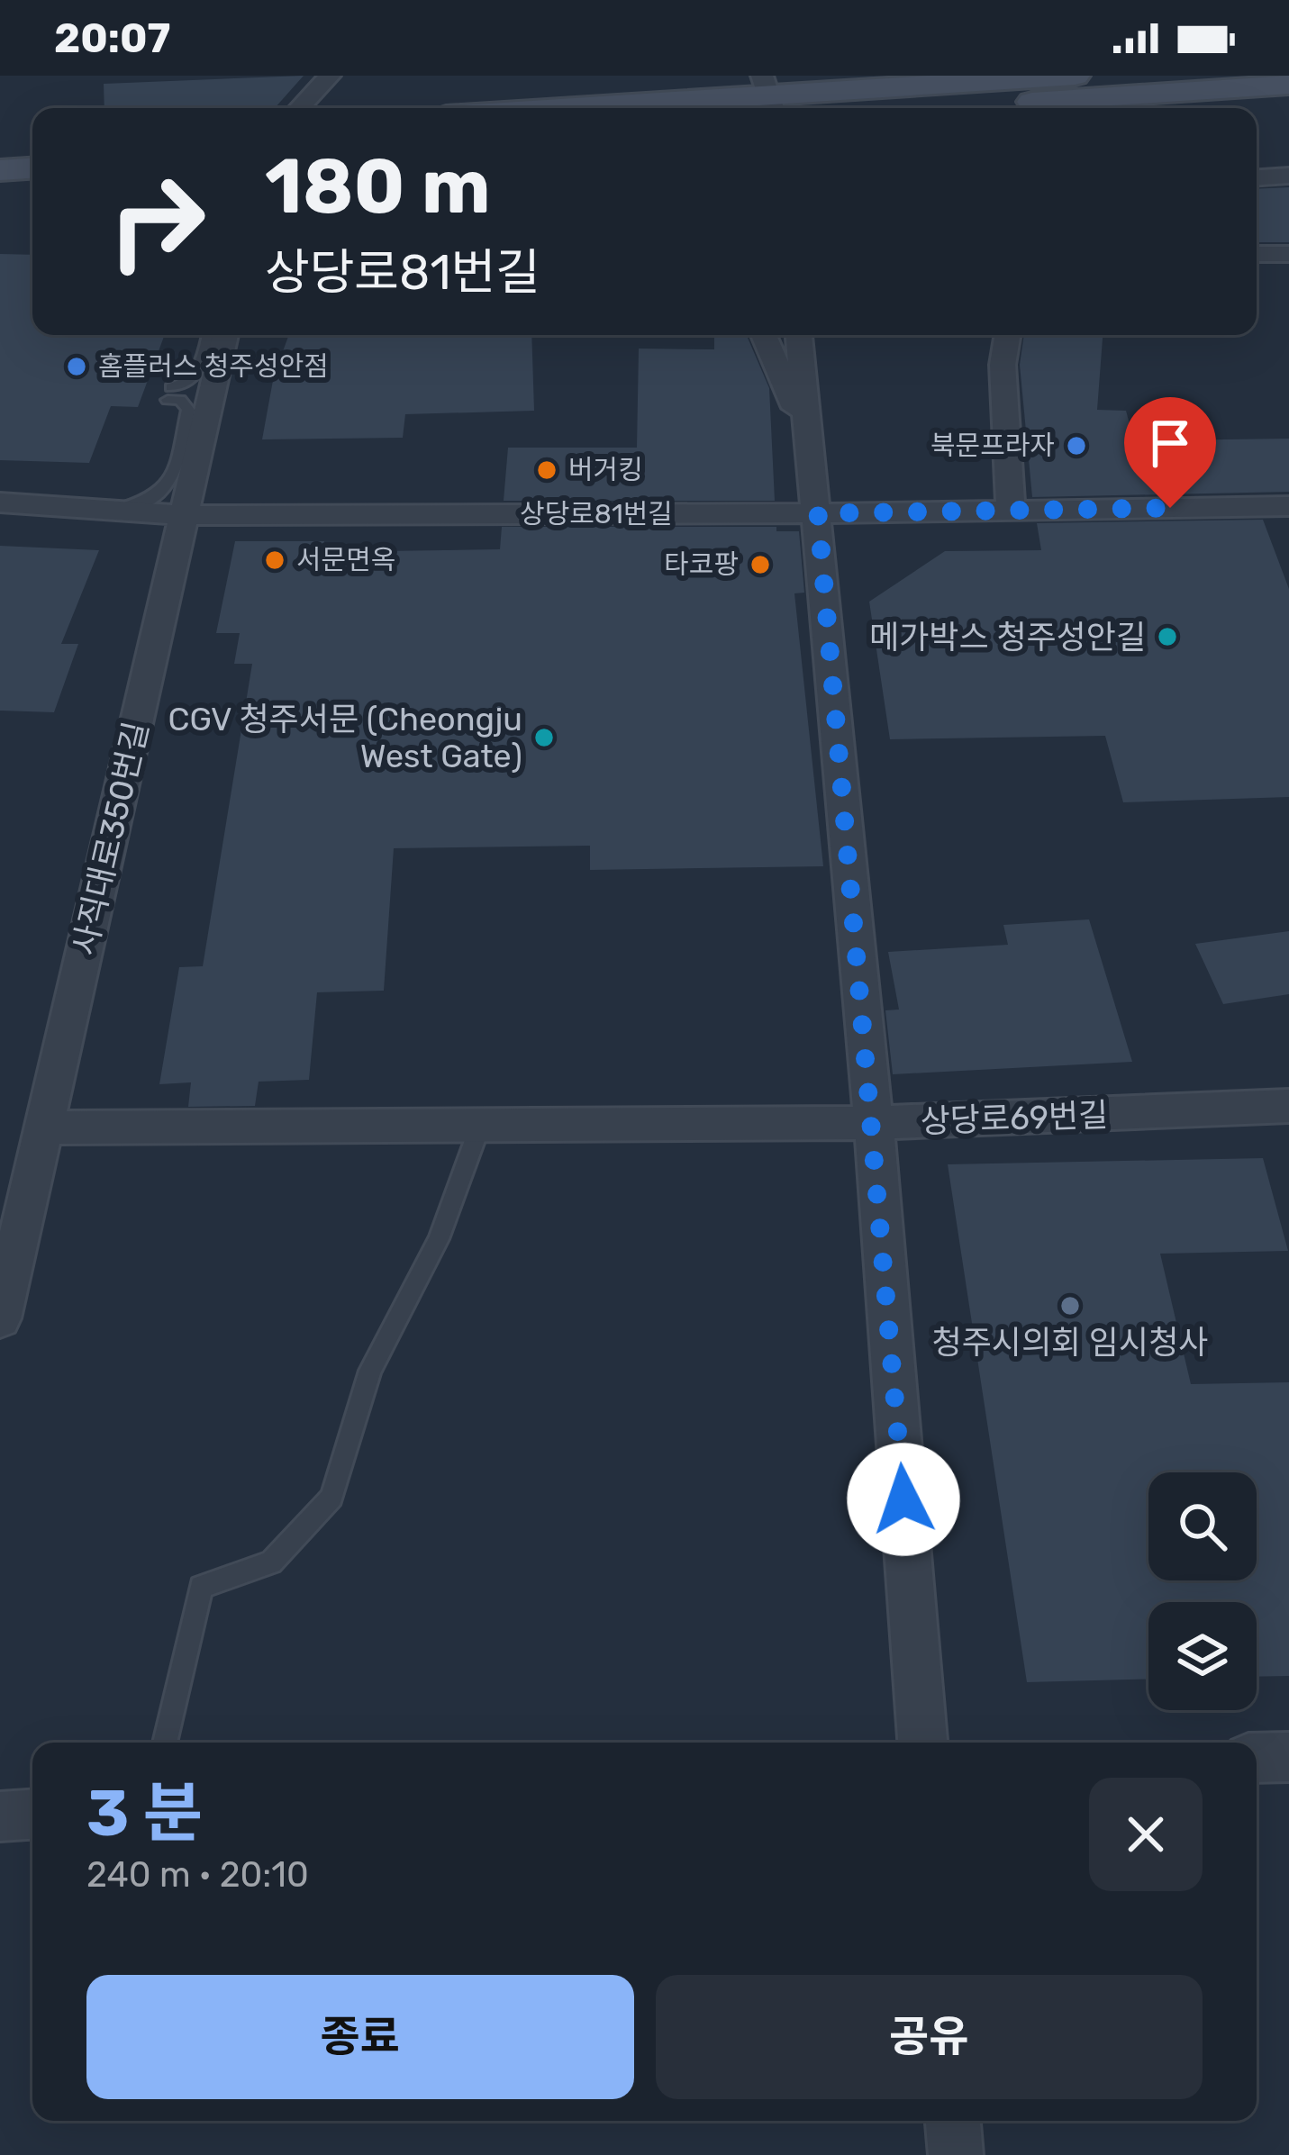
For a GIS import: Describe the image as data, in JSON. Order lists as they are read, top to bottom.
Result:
{
  "streets": {
    "street": ["상당로81번길", "사직대로350번길", "상당로69번길"]
  },
  "crossings": [
    ["상당로81번길", "사직대로350번길"],
    ["사직대로350번길", "상당로69번길"]
  ],
  "places": [
    "홈플러스 청주성안점",
    "북문프라자",
    "버거킹",
    "서문면옥",
    "타코팡",
    "메가박스 청주성안길",
    "CGV 청주서문 (Cheongju West Gate)",
    "청주시의회 임시청사"
  ],
  "page": {
    "status": "20:07",
    "turn": ["180 m", "상당로81번길"],
    "heading": ["3 분", "240 m · 20:10"],
    "buttons": ["종료", "공유"]
  }
}
